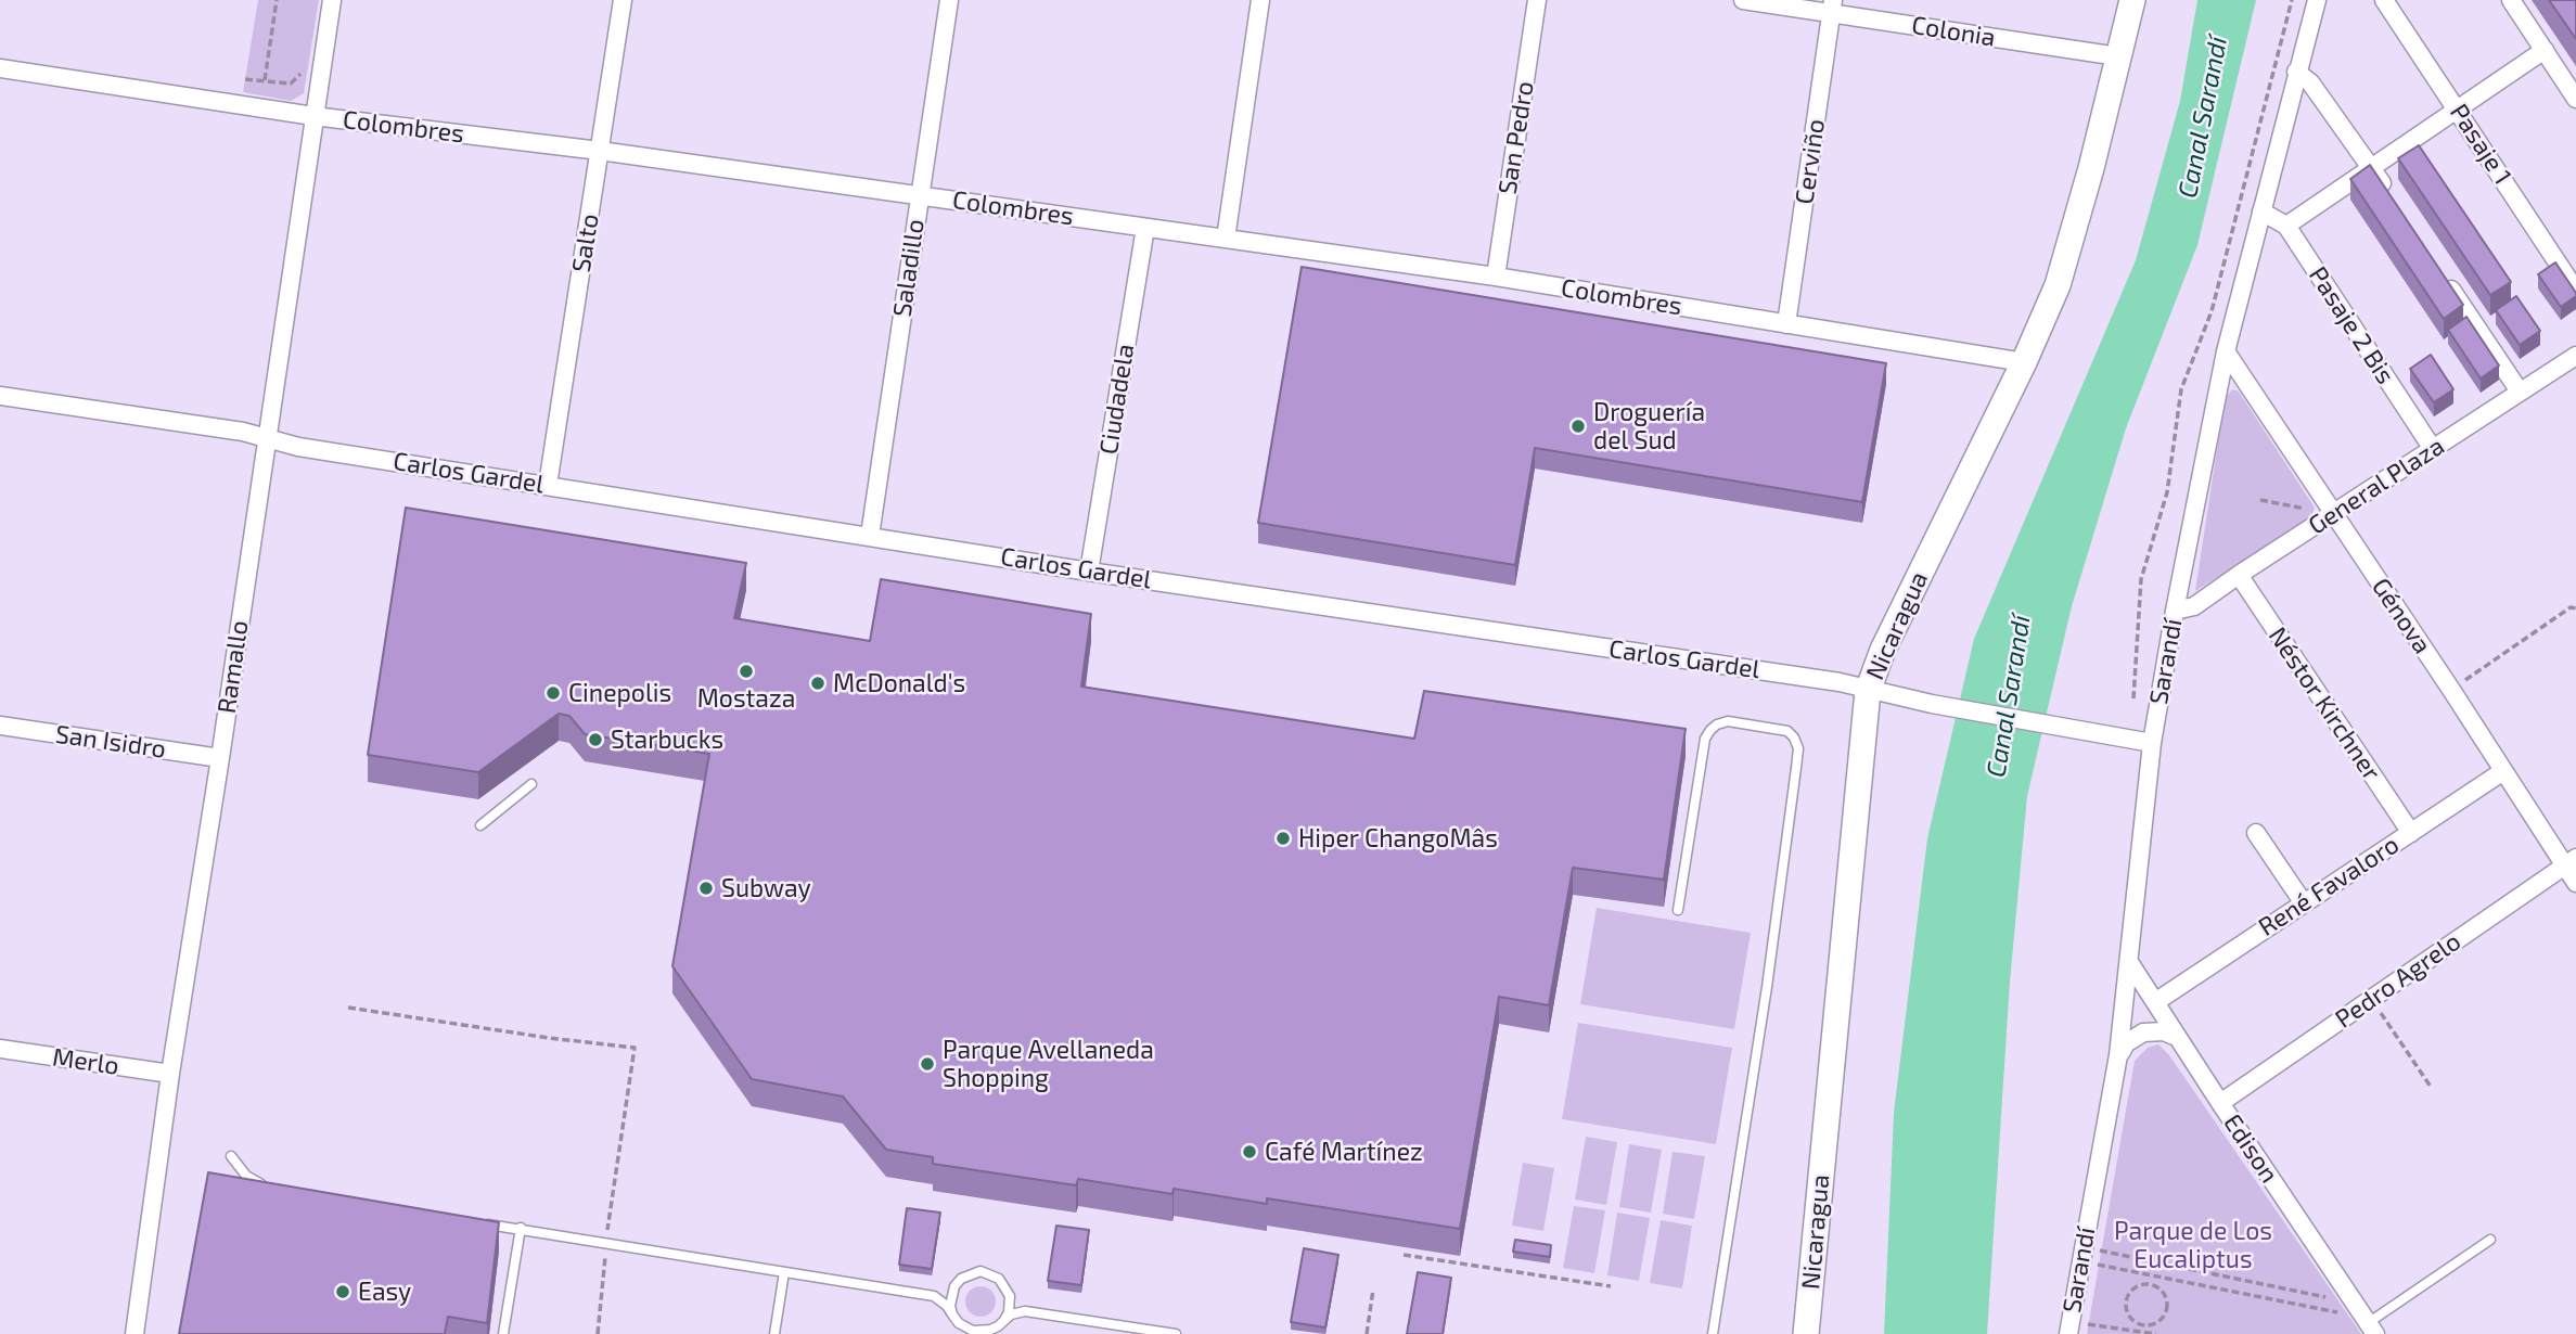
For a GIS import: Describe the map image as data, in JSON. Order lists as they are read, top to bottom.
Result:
{
  "streets": {
    "main road": ["Nicaragua"],
    "street": [
      "Colonia",
      "Colombres",
      "San Pedro",
      "Pasaje 1",
      "Cerviño",
      "Salto",
      "Saladillo",
      "Pasaje 2 Bis",
      "Ciudadela",
      "Carlos Gardel",
      "General Plaza",
      "Génova",
      "Sarandí",
      "Ramallo",
      "Néstor Kirchner",
      "San Isidro",
      "René Favaloro",
      "Pedro Agrelo",
      "Merlo",
      "Edison"
    ]
  },
  "crossings": [
    ["Colonia", "Cerviño"],
    ["Colonia", "Nicaragua"],
    ["Colombres", "San Pedro"],
    ["Colombres", "Cerviño"],
    ["Colombres", "Salto"],
    ["Colombres", "Saladillo"],
    ["Colombres", "Ciudadela"],
    ["Colombres", "Nicaragua"],
    ["Colombres", "Ramallo"],
    ["Salto", "Carlos Gardel"],
    ["Saladillo", "Carlos Gardel"],
    ["Pasaje 2 Bis", "General Plaza"],
    ["Pasaje 2 Bis", "Sarandí"],
    ["Ciudadela", "Carlos Gardel"],
    ["Carlos Gardel", "Nicaragua"],
    ["Carlos Gardel", "Sarandí"],
    ["Carlos Gardel", "Ramallo"],
    ["General Plaza", "Génova"],
    ["General Plaza", "Sarandí"],
    ["General Plaza", "Néstor Kirchner"],
    ["Génova", "Sarandí"],
    ["Génova", "René Favaloro"],
    ["Génova", "Pedro Agrelo"],
    ["Sarandí", "Edison"],
    ["Ramallo", "San Isidro"],
    ["Ramallo", "Merlo"],
    ["Néstor Kirchner", "René Favaloro"],
    ["René Favaloro", "Edison"],
    ["Pedro Agrelo", "Edison"]
  ],
  "water": ["Canal Sarandí"],
  "parks": ["Parque de Los Eucaliptus"],
  "places": [
    "Droguería del Sud",
    "Mostaza",
    "McDonald's",
    "Cinepolis",
    "Starbucks",
    "Hiper ChangoMâs",
    "Subway",
    "Parque Avellaneda Shopping",
    "Café Martínez",
    "Easy"
  ]
}
